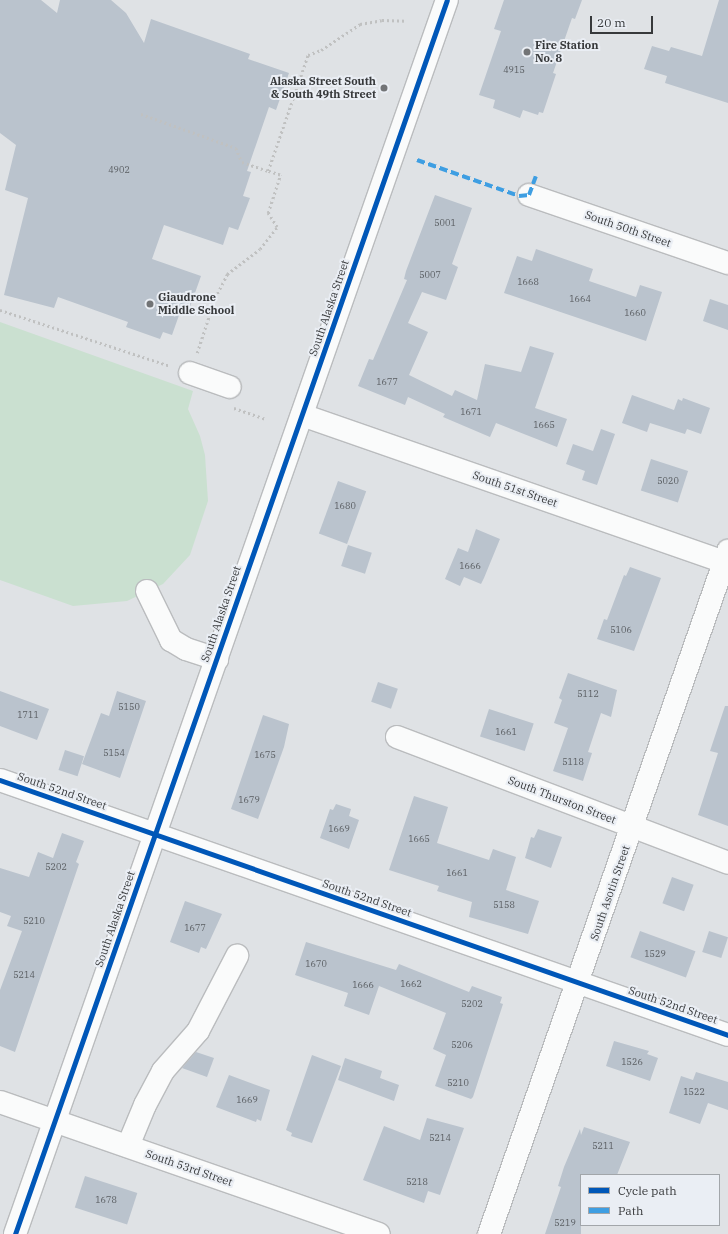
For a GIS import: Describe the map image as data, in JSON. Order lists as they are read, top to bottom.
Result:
{
  "streets": {
    "street": [
      "South 50th Street",
      "South Alaska Street",
      "South 51st Street",
      "South 52nd Street",
      "South Thurston Street",
      "South Asotin Street",
      "South 53rd Street"
    ]
  },
  "crossings": [
    ["South Alaska Street", "South 51st Street"],
    ["South Alaska Street", "South 52nd Street"],
    ["South Alaska Street", "South 53rd Street"],
    ["South 51st Street", "South Asotin Street"],
    ["South 52nd Street", "South Asotin Street"],
    ["South Thurston Street", "South Asotin Street"]
  ],
  "places": ["Fire Station No. 8", "Alaska Street South & South 49th Street", "Giaudrone Middle School"],
  "house_numbers": [
    "4915",
    "4902",
    "5001",
    "5007",
    "1668",
    "1664",
    "1660",
    "1677",
    "1671",
    "1665",
    "5020",
    "1680",
    "1666",
    "5106",
    "5112",
    "5150",
    "1711",
    "1661",
    "5154",
    "1675",
    "5118",
    "1679",
    "1669",
    "1665",
    "5202",
    "1661",
    "5158",
    "5210",
    "1677",
    "1529",
    "1670",
    "5214",
    "1662",
    "1666",
    "5202",
    "5206",
    "1526",
    "5210",
    "1522",
    "1669",
    "5214",
    "5211",
    "5218",
    "1678",
    "5219"
  ],
  "legend": ["Cycle path", "Path"],
  "scale_bar": "20 m"
}
